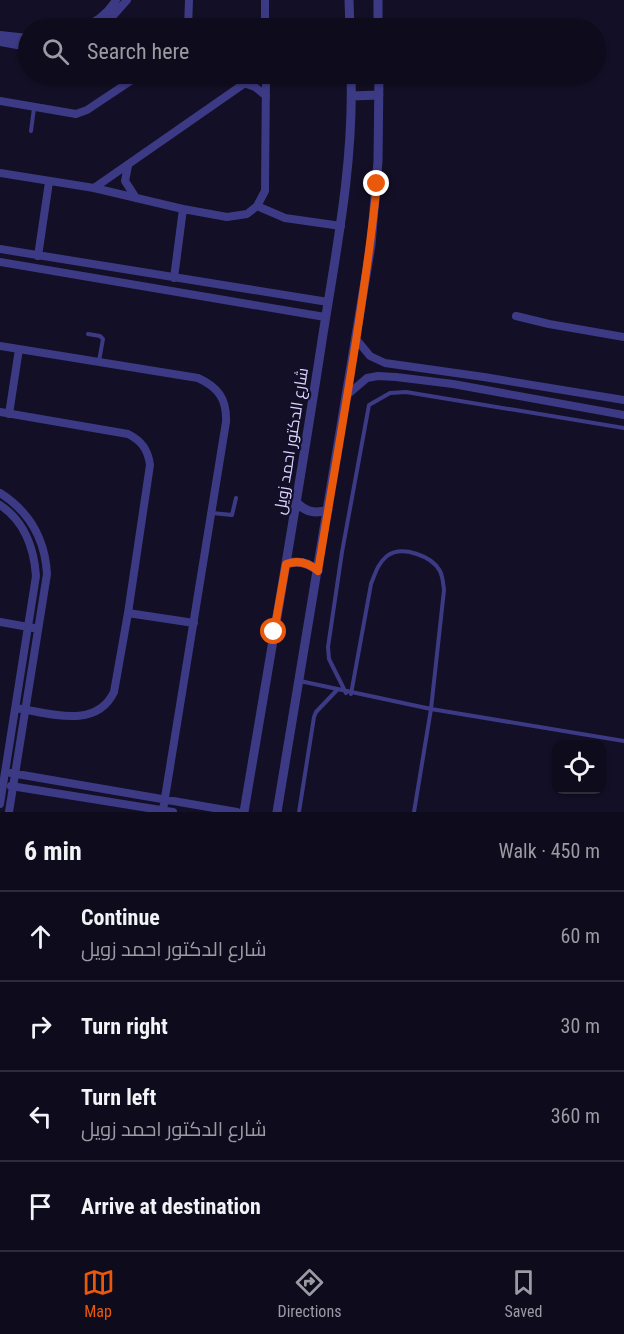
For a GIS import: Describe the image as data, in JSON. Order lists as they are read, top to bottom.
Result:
{
  "streets": {
    "street": ["شارع الدكتور احمد زويل"]
  },
  "page": {
    "search": "Search here",
    "heading": ["6 min", "Walk · 450 m"],
    "list": [
      ["Continue", "شارع الدكتور احمد زويل", "60 m"],
      ["Turn right", "30 m"],
      ["Turn left", "شارع الدكتور احمد زويل", "360 m"],
      "Arrive at destination"
    ],
    "nav": ["Map", "Directions", "Saved"]
  }
}
